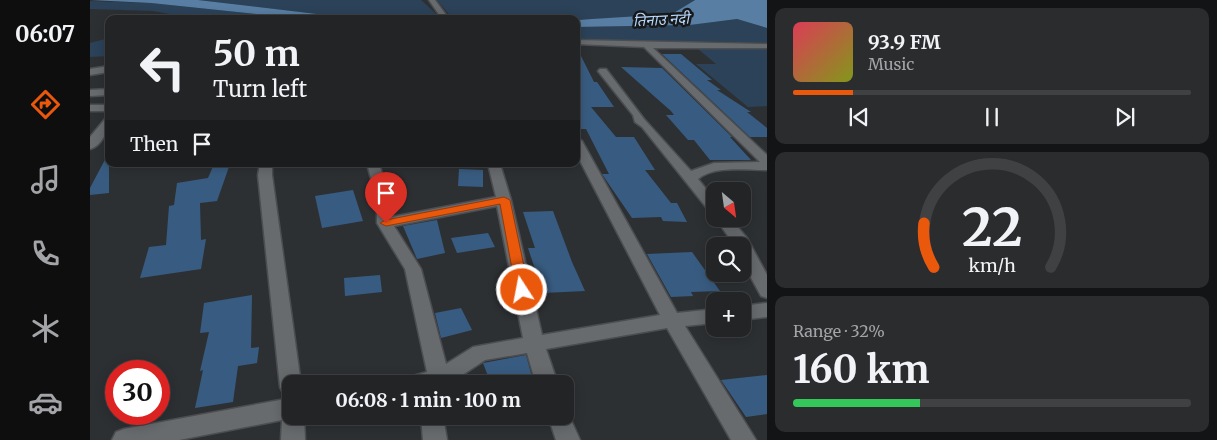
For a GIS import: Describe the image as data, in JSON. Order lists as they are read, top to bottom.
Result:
{
  "water": ["तिनाउ नदी"],
  "north": "bottom right",
  "page": {
    "tabs": "06:07",
    "turn": ["50 m", "Turn left"],
    "song": ["93.9 FM", "Music"],
    "then": "Then",
    "map_buttons": "+",
    "tile": ["Range · 32%", "160 km"],
    "limit": "30",
    "trip": "06:08 · 1 min · 100 m",
    "gauge": ["22", "km/h"]
  }
}
